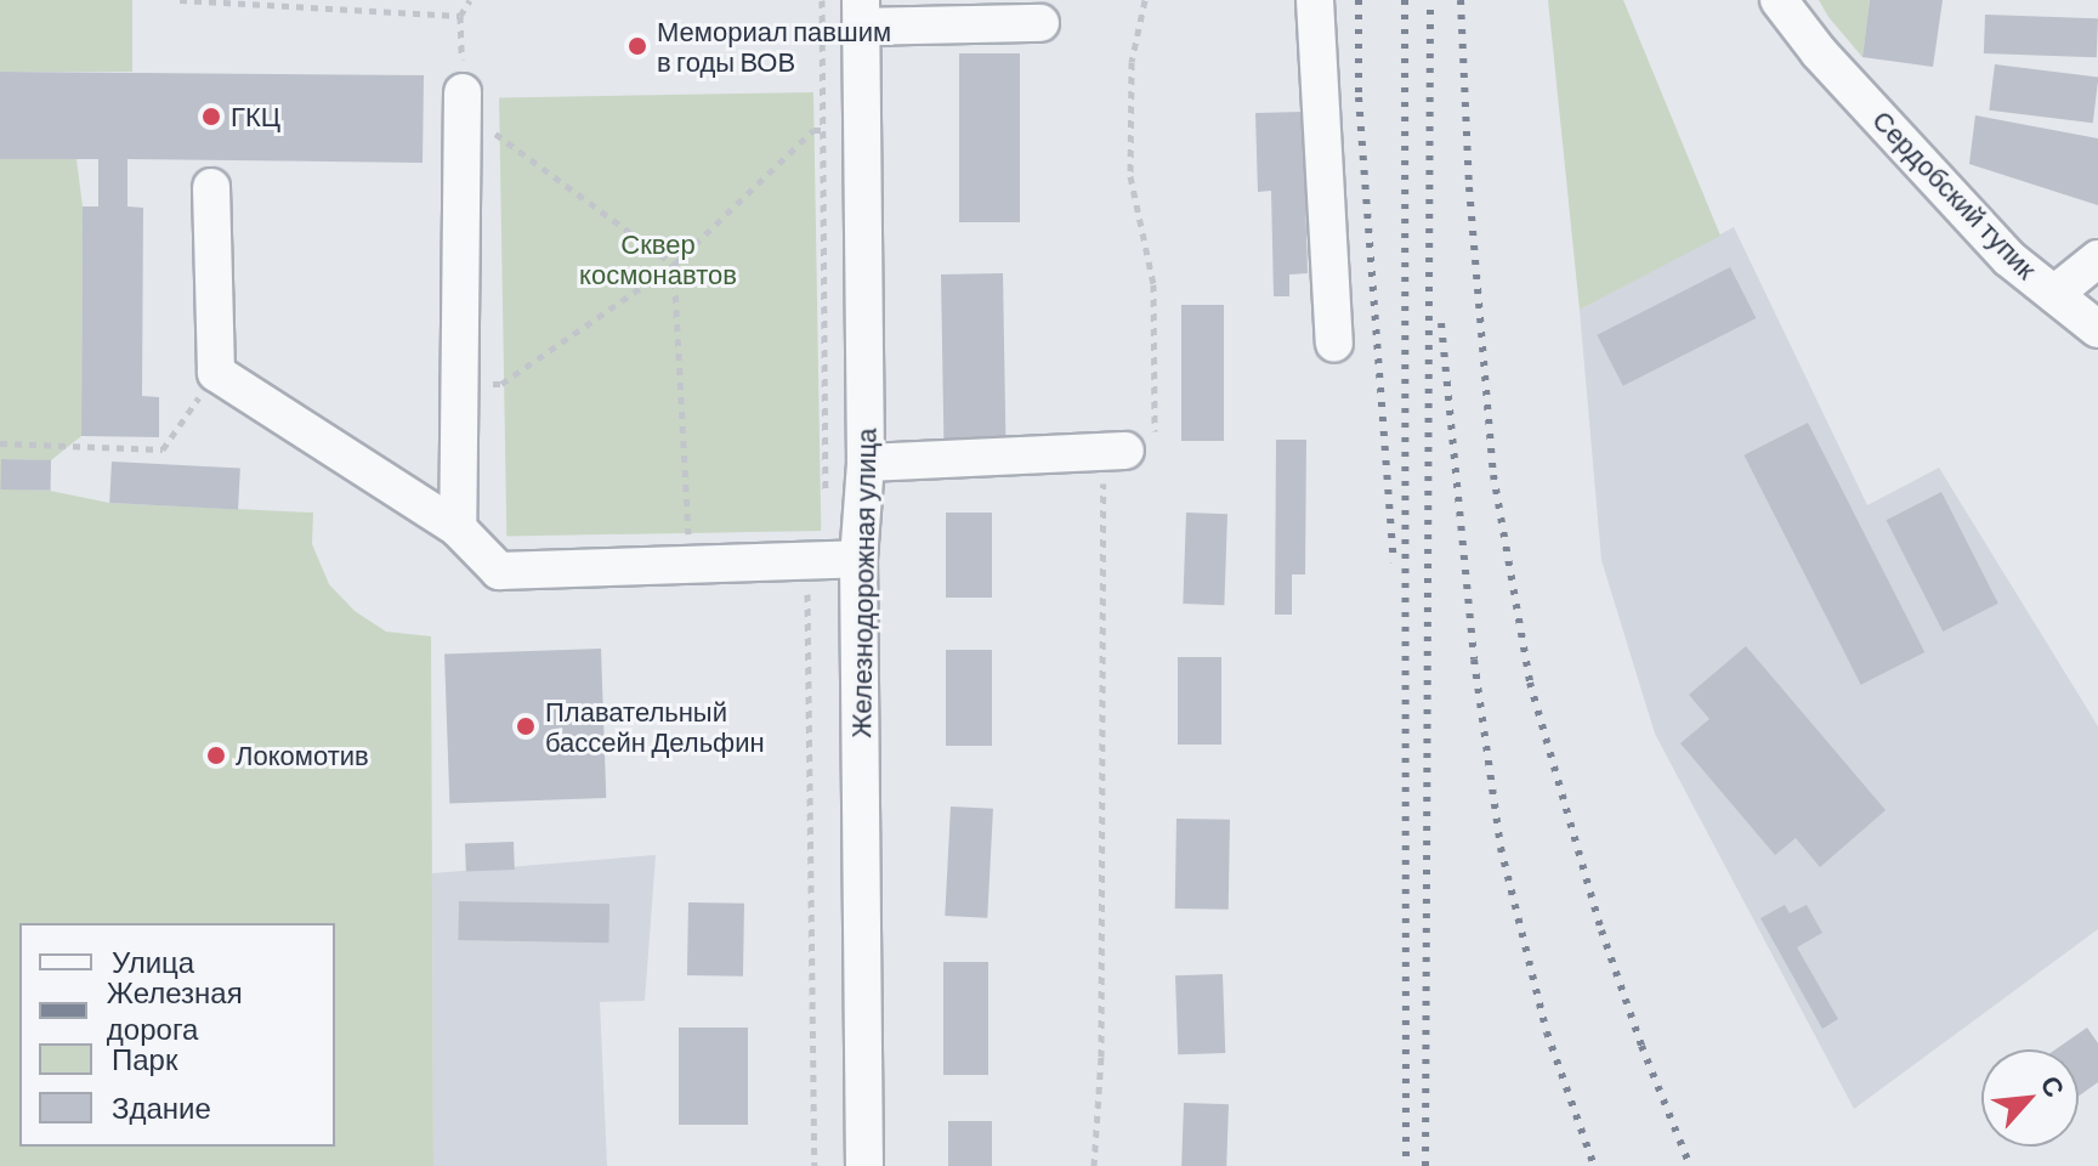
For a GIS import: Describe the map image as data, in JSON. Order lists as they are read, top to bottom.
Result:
{
  "streets": {
    "street": ["Сердобский тупик", "Железнодорожная улица"]
  },
  "parks": ["Сквер космонавтов"],
  "places": [
    "Мемориал павшим в годы ВОВ",
    "ГКЦ",
    "Плавательный бассейн Дельфин",
    "Локомотив"
  ],
  "legend": [
    "Улица",
    "Железная дорога",
    "Парк",
    "Здание"
  ],
  "north": "top right"
}
